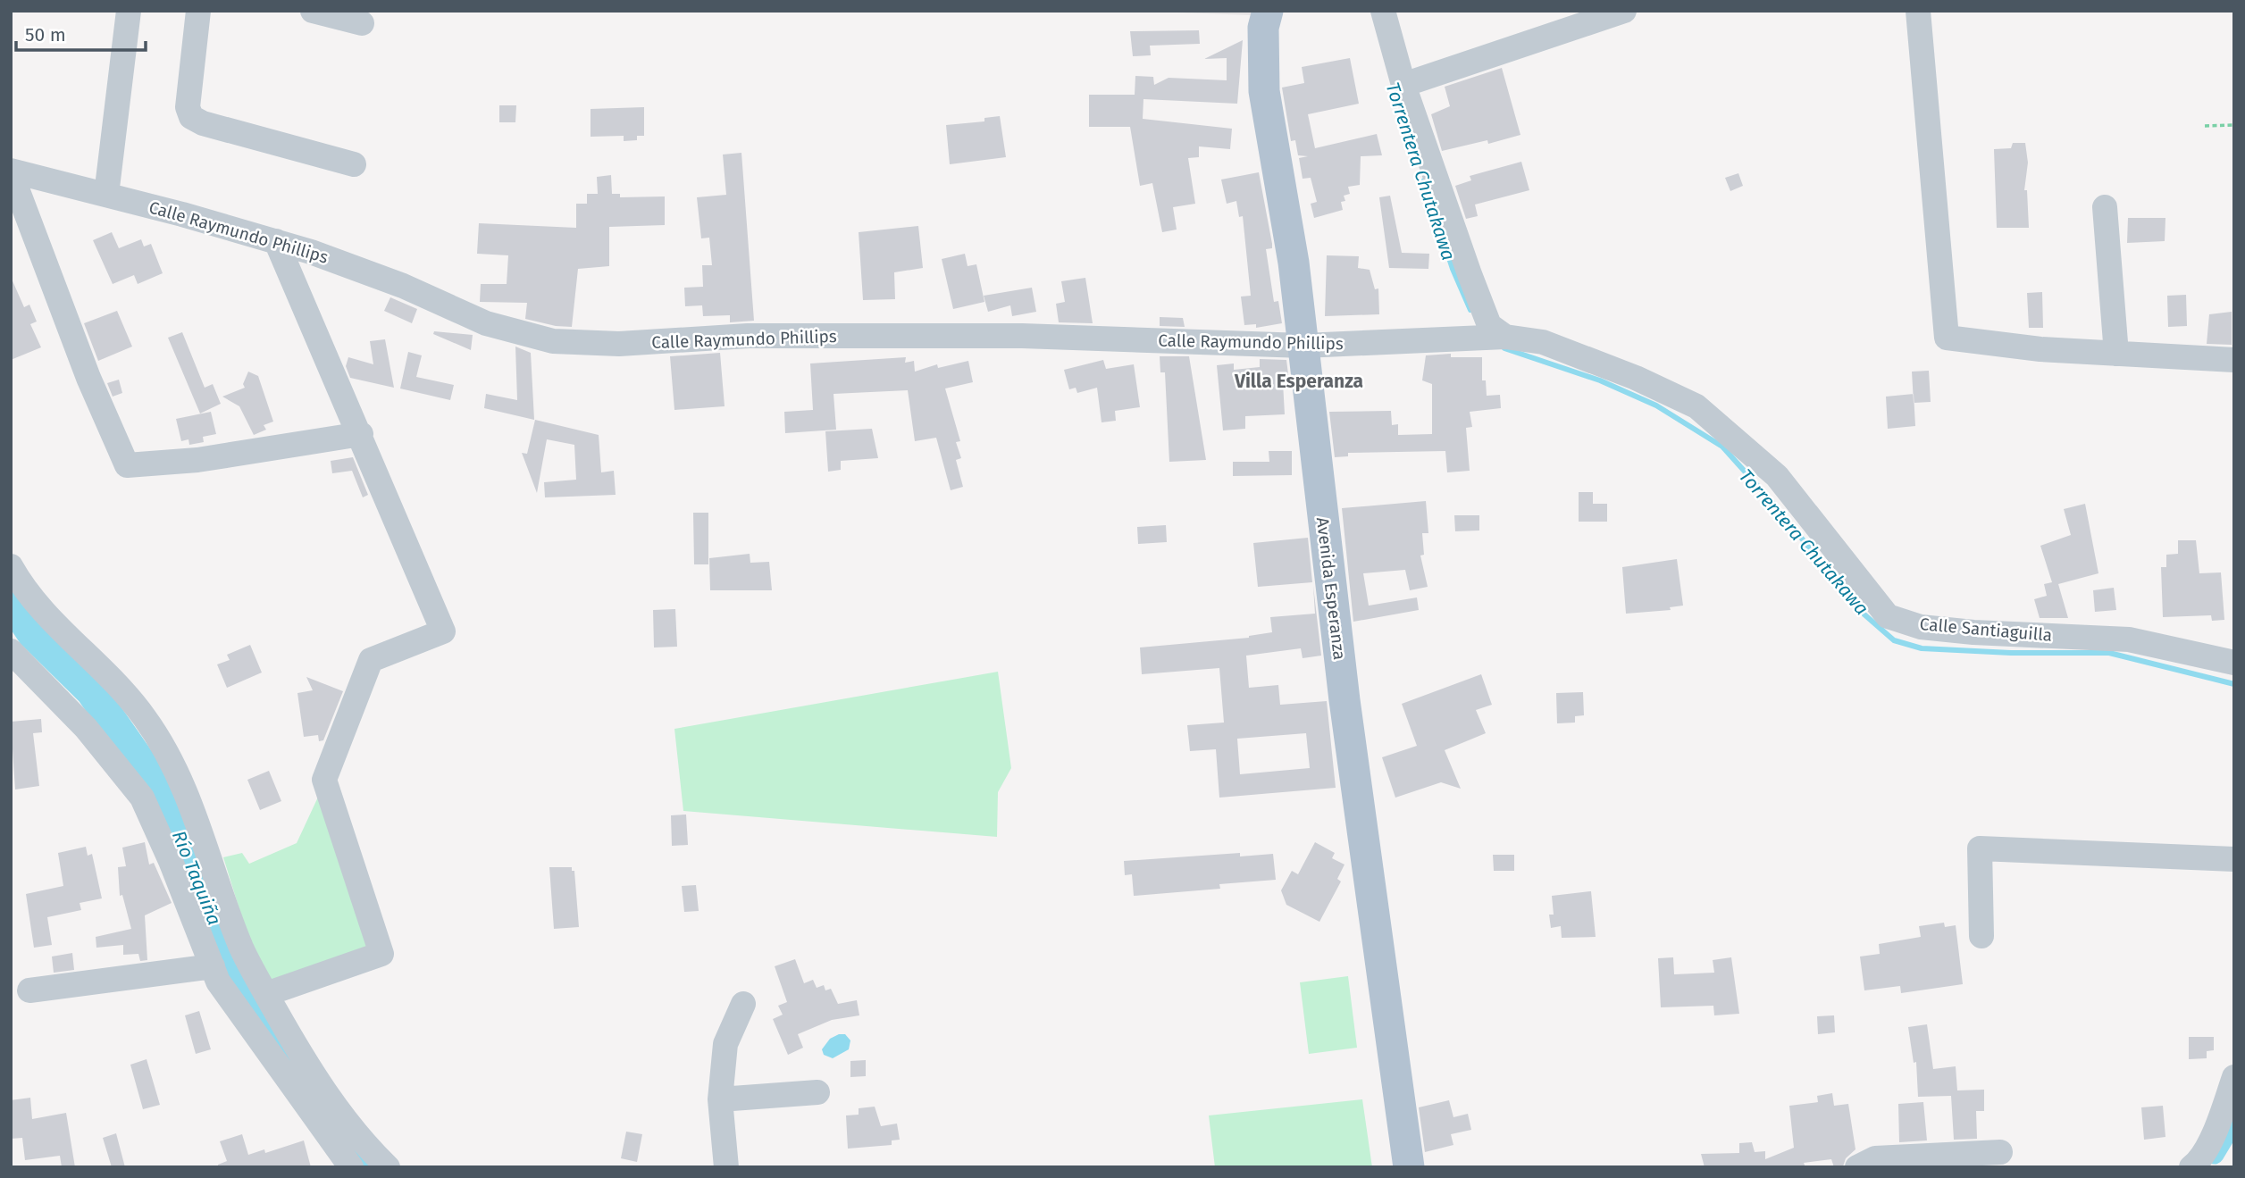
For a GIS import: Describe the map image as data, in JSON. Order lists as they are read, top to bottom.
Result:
{
  "streets": {
    "main road": ["Avenida Esperanza"],
    "street": ["Calle Raymundo Phillips", "Calle Santiaguilla"]
  },
  "crossings": [
    ["Calle Raymundo Phillips", "Avenida Esperanza"],
    ["Calle Raymundo Phillips", "Calle Santiaguilla"]
  ],
  "districts": ["Villa Esperanza"],
  "water": ["Torrentera Chutakawa", "Río Taquiña"],
  "scale_bar": "50 m"
}
